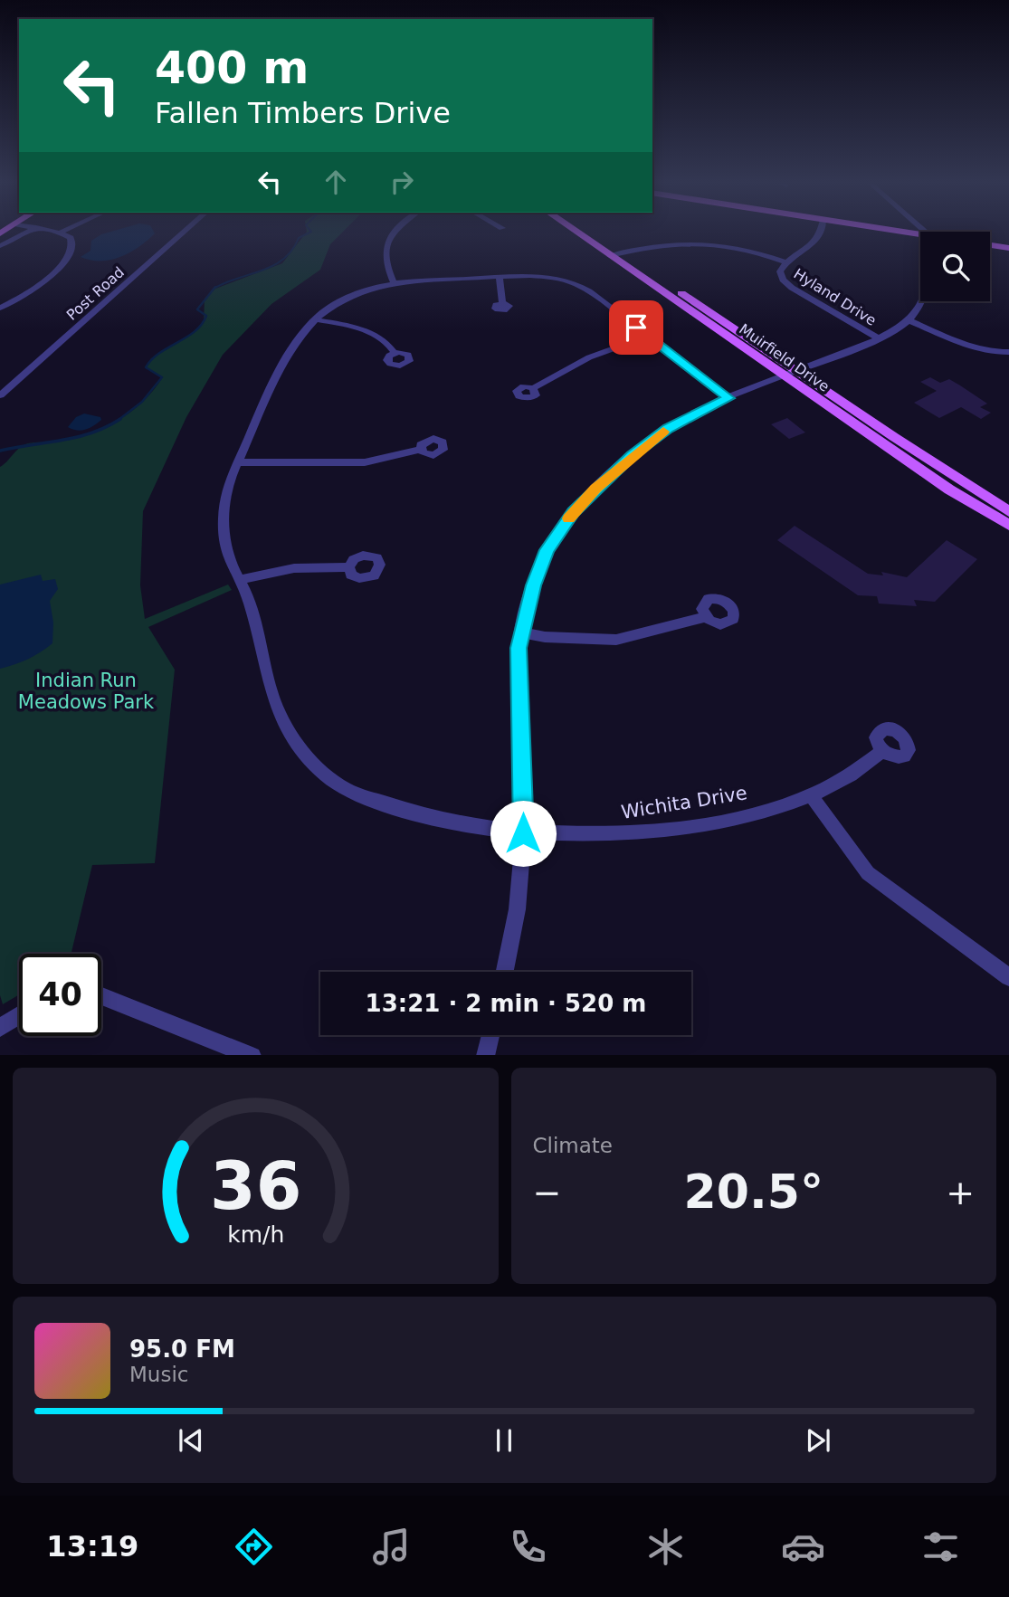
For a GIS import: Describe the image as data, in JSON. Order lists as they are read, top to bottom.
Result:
{
  "streets": {
    "main road": ["Muirfield Drive"],
    "street": ["Post Road", "Hyland Drive", "Wichita Drive"]
  },
  "parks": ["Indian Run Meadows Park"],
  "page": {
    "turn": ["400 m", "Fallen Timbers Drive"],
    "limit": "40",
    "trip": "13:21 · 2 min · 520 m",
    "tile": "Climate",
    "heat": ["−", "20.5°", "+"],
    "song": ["95.0 FM", "Music"],
    "tabs": "13:19",
    "gauge": ["36", "km/h"]
  }
}
